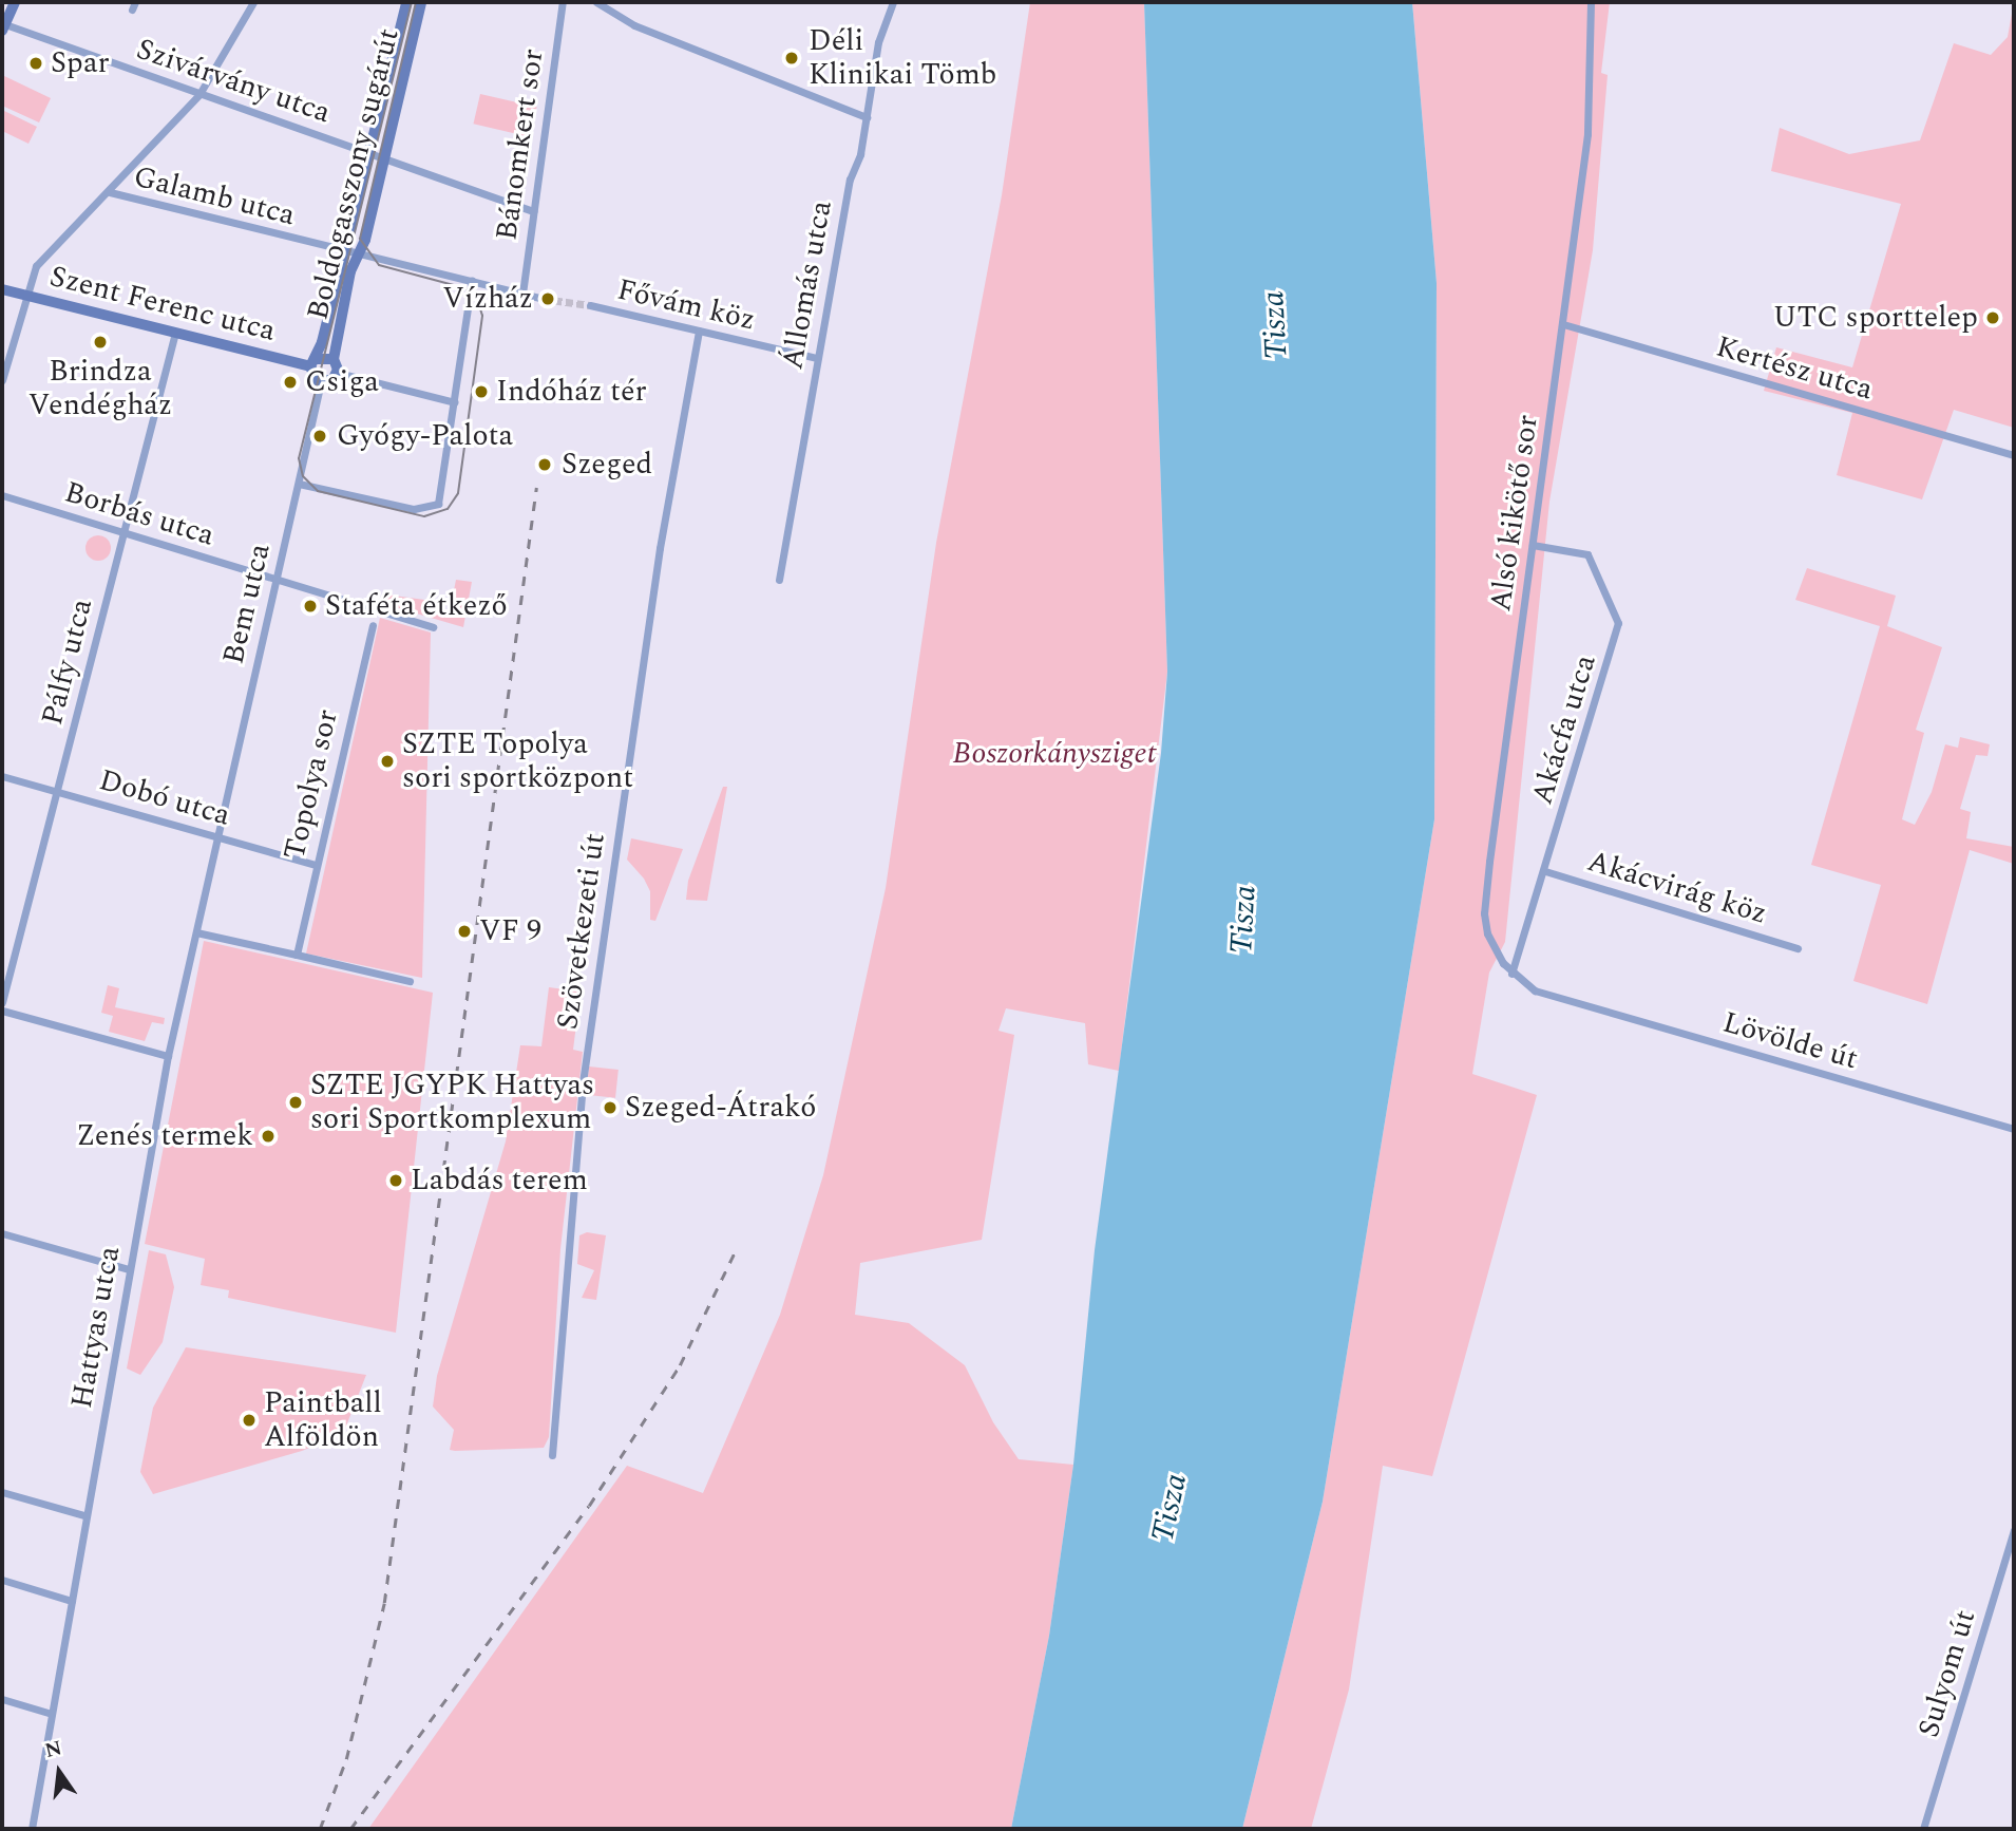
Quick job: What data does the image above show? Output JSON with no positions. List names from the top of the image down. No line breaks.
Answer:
{"streets":{"street":["Szivárvány utca","Bánomkert sor","Boldogasszony sugárút","Galamb utca","Állomás utca","Szent Ferenc utca","Fővám köz","Kertész utca","Alsó kikötő sor","Borbás utca","Bem utca","Pálfy utca","Akácfa utca","Topolya sor","Dobó utca","Akácvirág köz","Szövetkezeti út","Lövölde út","Hattyas utca","Sulyom út"]},"crossings":[["Szivárvány utca","Bánomkert sor"],["Szivárvány utca","Boldogasszony sugárút"],["Bánomkert sor","Galamb utca"],["Boldogasszony sugárút","Galamb utca"],["Boldogasszony sugárút","Szent Ferenc utca"],["Állomás utca","Fővám köz"],["Szent Ferenc utca","Pálfy utca"],["Fővám köz","Szövetkezeti út"],["Kertész utca","Alsó kikötő sor"],["Alsó kikötő sor","Akácfa utca"],["Alsó kikötő sor","Lövölde út"],["Borbás utca","Bem utca"],["Borbás utca","Pálfy utca"],["Bem utca","Dobó utca"],["Bem utca","Hattyas utca"],["Pálfy utca","Dobó utca"],["Akácfa utca","Akácvirág köz"],["Topolya sor","Dobó utca"],["Dobó utca","Hattyas utca"]],"water":["Tisza"],"parks":["Boszorkánysziget"],"places":["Déli Klinikai Tömb","Spar","Vízház","UTC sporttelep","Brindza Vendégház","Csiga","Indóház tér","Gyógy-Palota","Szeged","Staféta étkező","SZTE Topolya sori sportközpont","VF 9","SZTE JGYPK Hattyas sori Sportkomplexum","Szeged-Átrakó","Zenés termek","Labdás terem","Paintball Alföldön"],"north":"top"}
